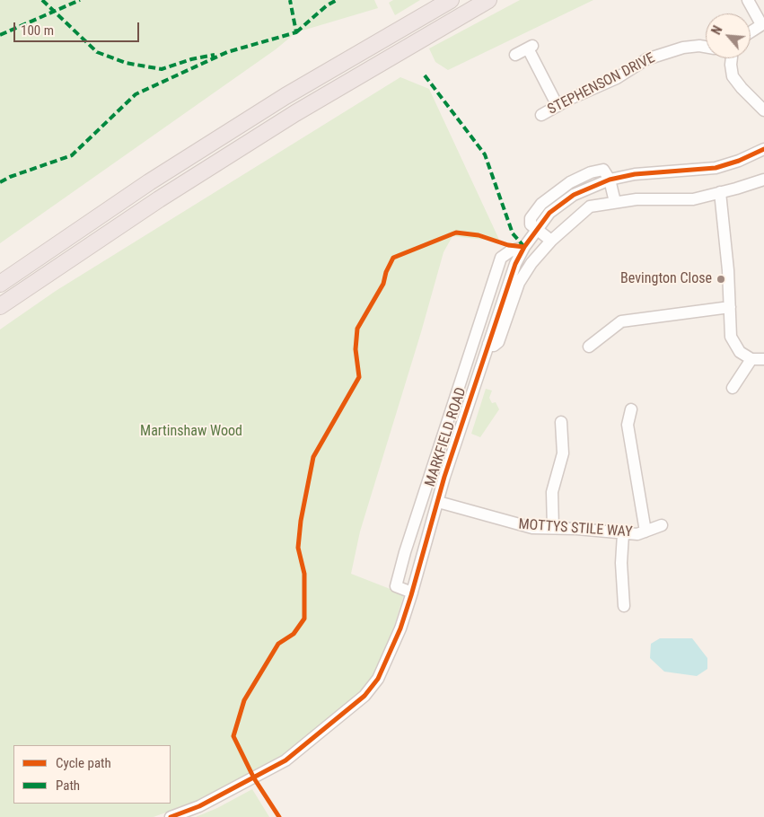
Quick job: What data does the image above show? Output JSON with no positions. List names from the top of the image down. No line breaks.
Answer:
{"streets":{"street":["STEPHENSON DRIVE","MARKFIELD ROAD","MOTTYS STILE WAY"]},"crossings":[["MARKFIELD ROAD","MOTTYS STILE WAY"]],"parks":["Martinshaw Wood"],"places":["Bevington Close"],"legend":["Cycle path","Path"],"scale_bar":"100 m","north":"top left"}
